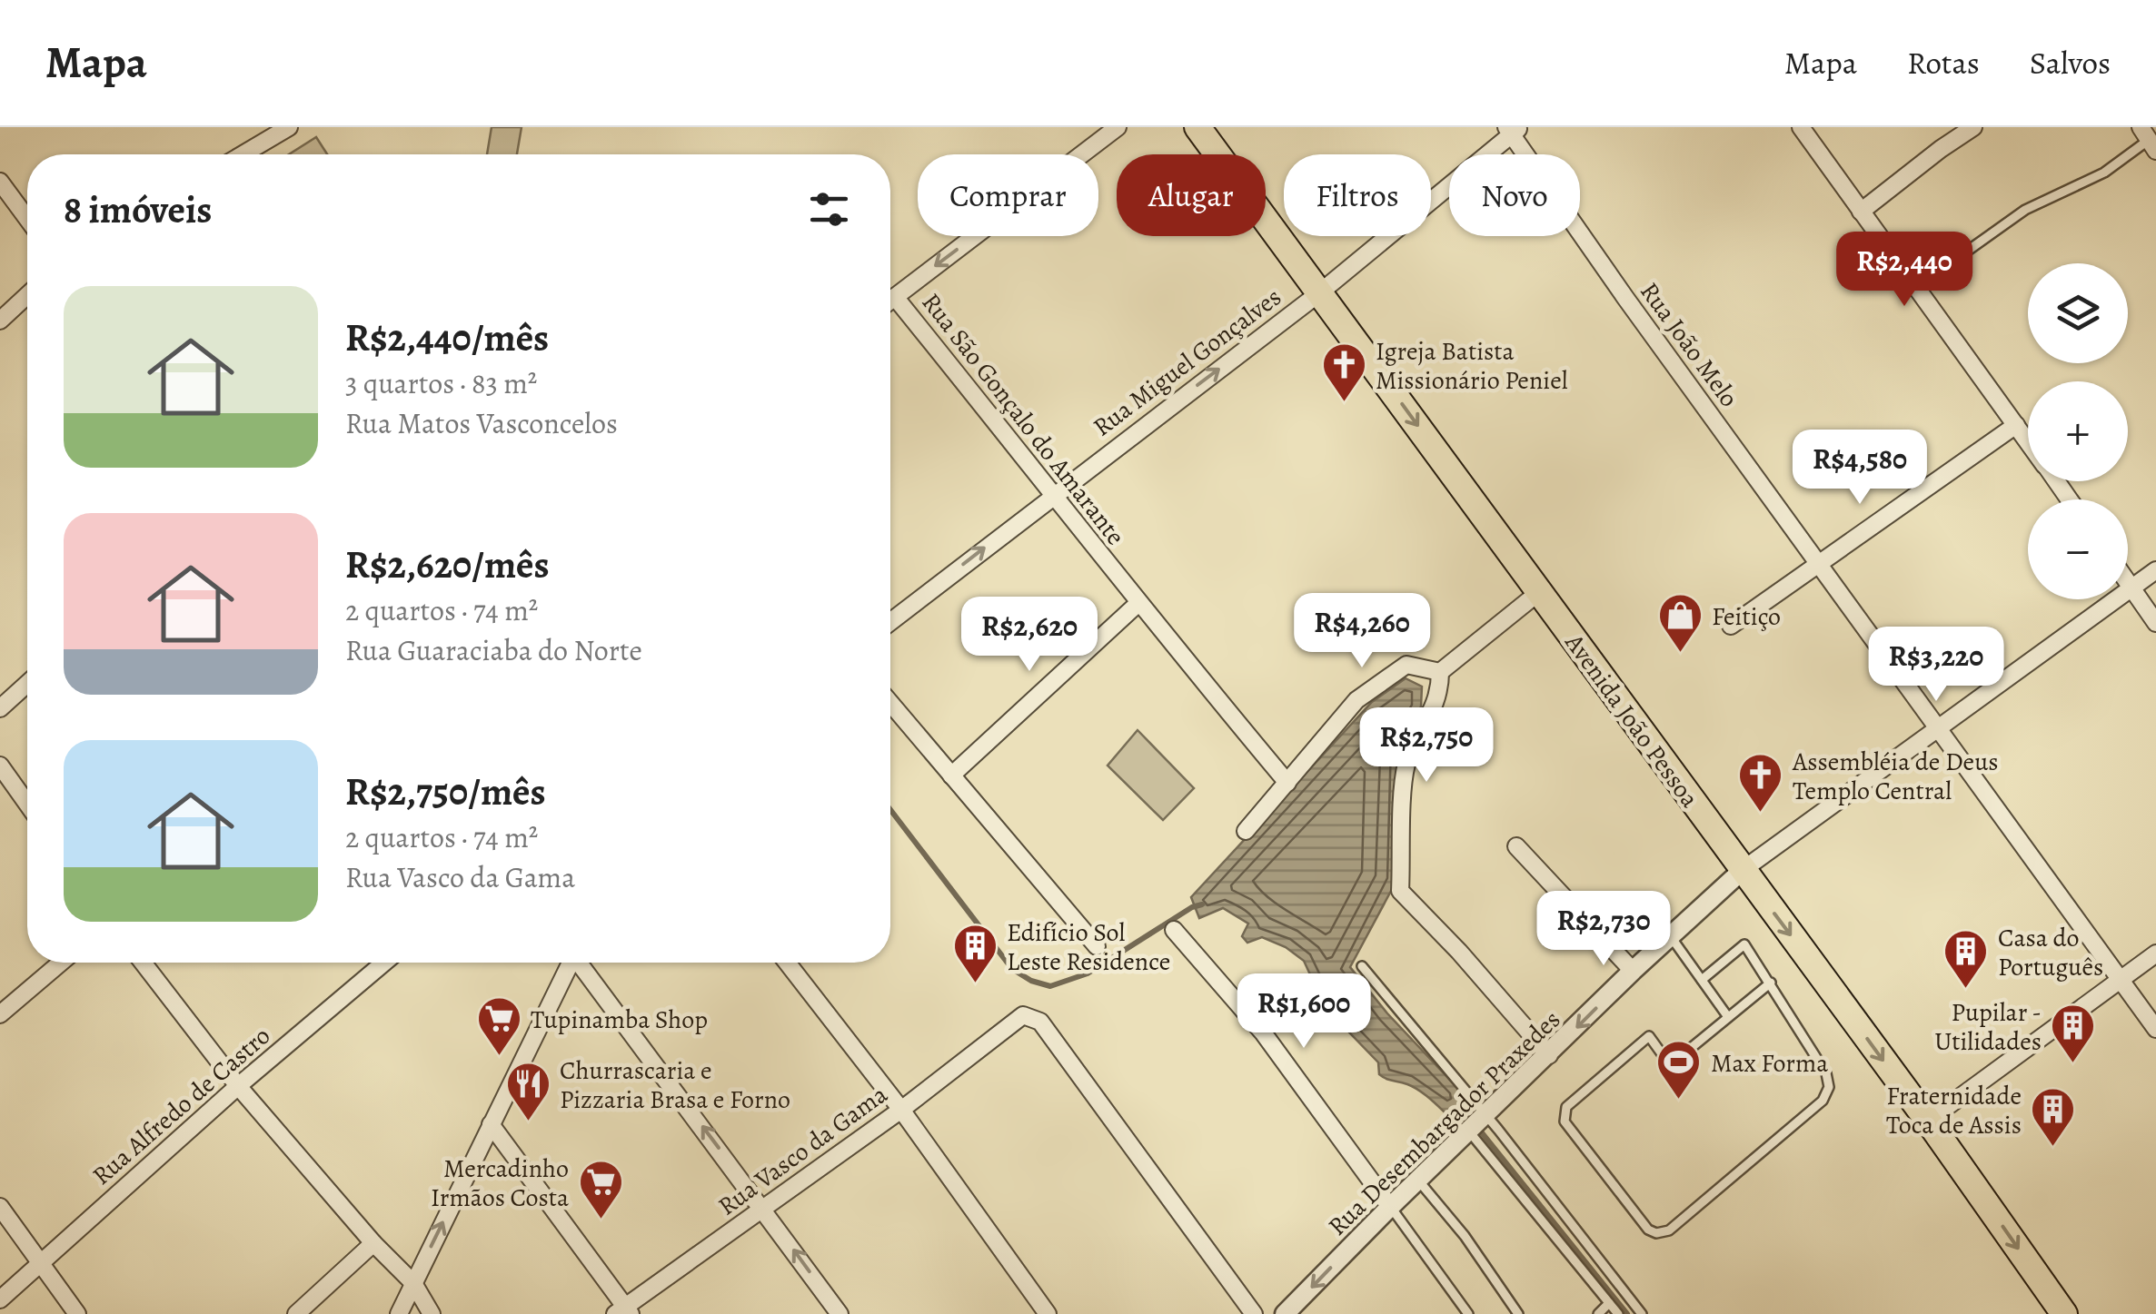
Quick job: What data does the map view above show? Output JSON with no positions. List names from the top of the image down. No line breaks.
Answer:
{"streets":{"main road":["Avenida João Pessoa"],"street":["Rua João Melo","Rua Miguel Gonçalves","Rua São Gonçalo do Amarante","Rua Alfredo de Castro","Rua Desembargador Praxedes","Rua Vasco da Gama"]},"crossings":[["Rua João Melo","Rua Miguel Gonçalves"],["Rua João Melo","Rua Desembargador Praxedes"],["Rua Miguel Gonçalves","Rua São Gonçalo do Amarante"],["Rua Miguel Gonçalves","Avenida João Pessoa"],["Avenida João Pessoa","Rua Desembargador Praxedes"]],"one_way":["Rua Miguel Gonçalves","Avenida João Pessoa"],"places":{"church":["Igreja Batista Missionário Peniel","Assembléia de Deus Templo Central"],"shop":["Feitiço"],"building":["Edifício Sol Leste Residence","Casa do Português","Pupilar - Utilidades","Fraternidade Toca de Assis"],"supermarket":["Tupinamba Shop","Mercadinho Irmãos Costa"],"sports":["Max Forma"],"restaurant":["Churrascaria e Pizzaria Brasa e Forno"]},"page":{"header":"Mapa","nav":["Mapa","Rotas","Salvos"],"chip":["Comprar","Alugar","Filtros","Novo"],"heading":"8 imóveis","price":["R$2,440","R$4,580","R$4,260","R$2,620","R$3,220","R$2,750","R$2,730","R$1,600"],"map_buttons":["+","−"],"list":[{"name":"R$2,440/mês","note":"3 quartos · 83 m² · Rua Matos Vasconcelos"},{"name":"R$2,620/mês","note":"2 quartos · 74 m² · Rua Guaraciaba do Norte"},{"name":"R$2,750/mês","note":"2 quartos · 74 m² · Rua Vasco da Gama"}]}}
